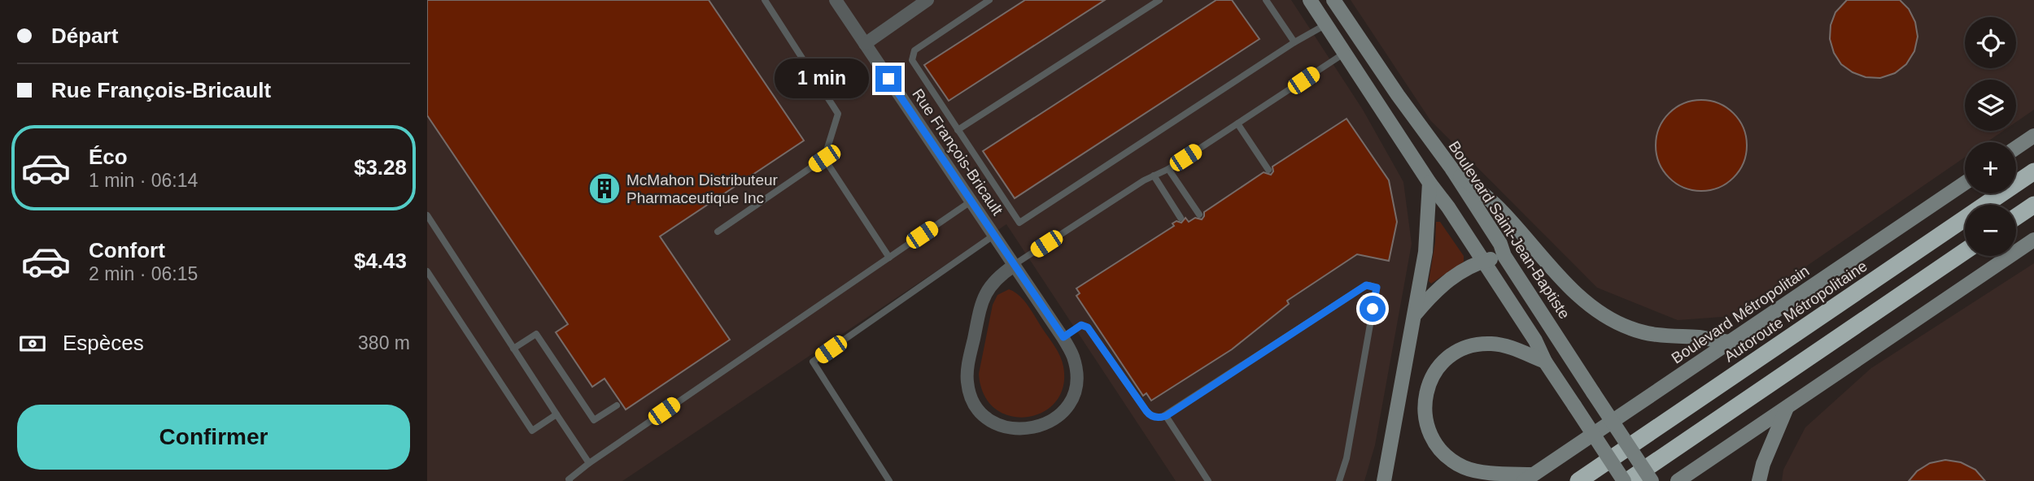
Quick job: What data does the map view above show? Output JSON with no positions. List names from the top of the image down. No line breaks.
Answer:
{"streets":{"highway":["Autoroute Métropolitaine"],"main road":["Boulevard Saint-Jean-Baptiste","Boulevard Métropolitain"],"street":["Rue François-Bricault"]},"places":{"building":["McMahon Distributeur Pharmaceutique Inc"]},"page":{"banner":["Départ","Rue François-Bricault"],"map_buttons":["+","−"],"bubble":"1 min","list":[{"name":"Éco","note":"1 min · 06:14","value":"$3.28"},{"name":"Confort","note":"2 min · 06:15","value":"$4.43"}],"pay":["Espèces","380 m"],"buttons":"Confirmer"}}
